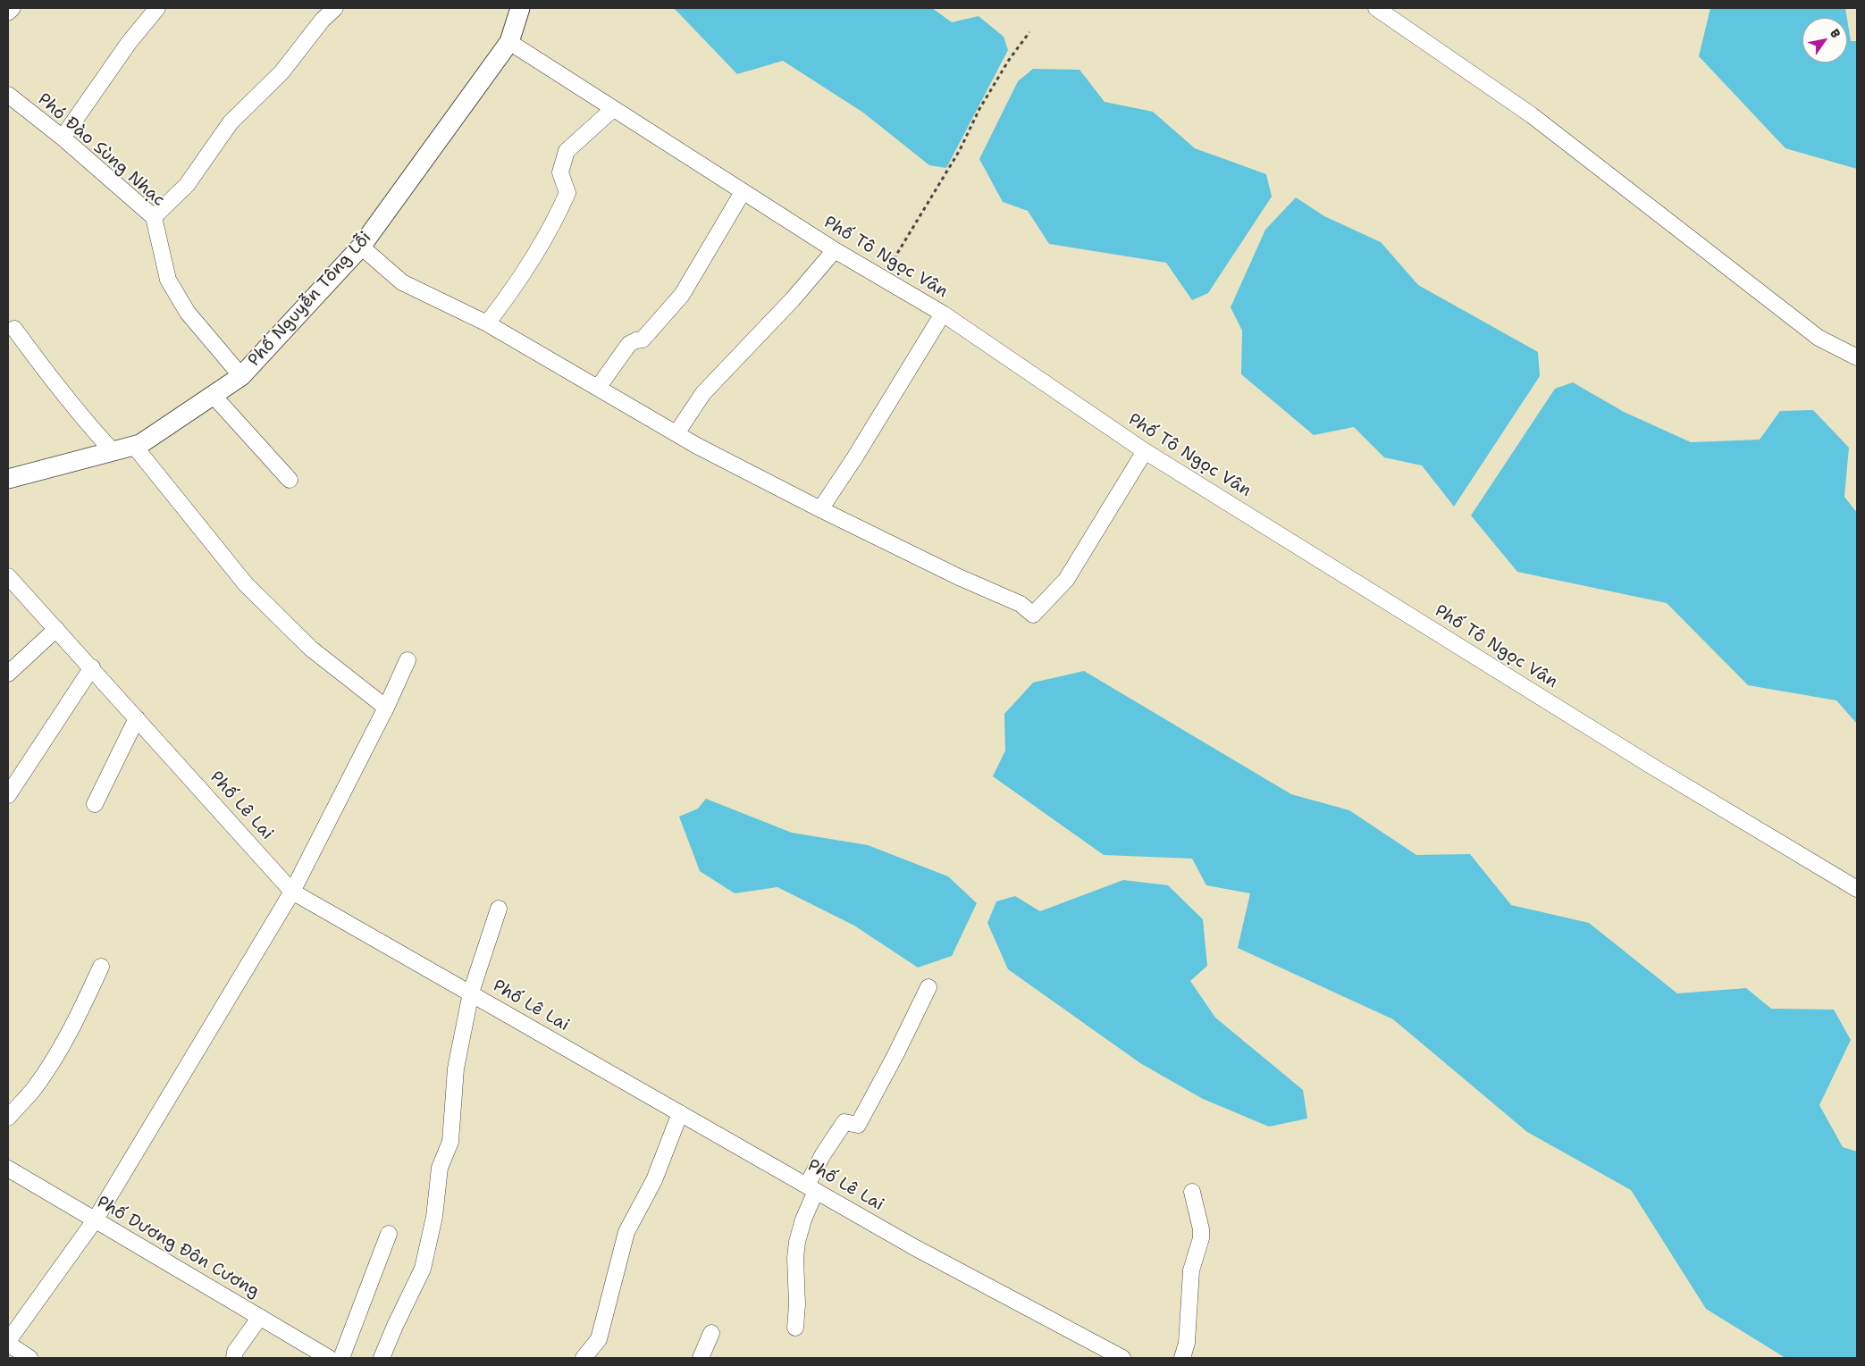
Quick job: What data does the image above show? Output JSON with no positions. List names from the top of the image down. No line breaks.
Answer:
{"streets":{"street":["Phó Đào Sùng Nhạc","Phố Tô Ngọc Vân","Phố Nguyễn Tông Lỗi","Phố Lê Lai","Phố Dương Đôn Cương"]},"crossings":[["Phó Đào Sùng Nhạc","Phố Nguyễn Tông Lỗi"],["Phố Tô Ngọc Vân","Phố Nguyễn Tông Lỗi"]],"north":"top right"}
